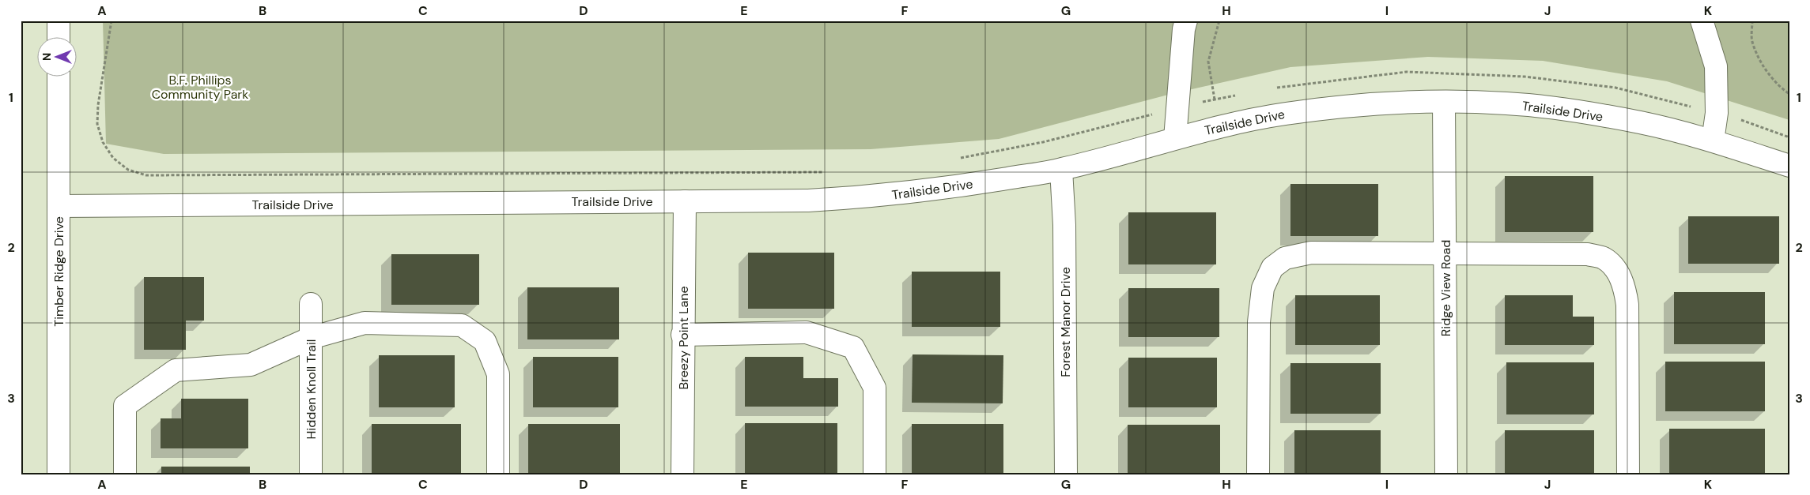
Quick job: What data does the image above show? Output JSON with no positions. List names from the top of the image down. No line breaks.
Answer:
{"streets":{"street":["Trailside Drive","Timber Ridge Drive","Ridge View Road","Forest Manor Drive","Breezy Point Lane","Hidden Knoll Trail"]},"crossings":[["Trailside Drive","Timber Ridge Drive"],["Trailside Drive","Ridge View Road"],["Trailside Drive","Forest Manor Drive"],["Trailside Drive","Breezy Point Lane"]],"parks":["B.F. Phillips Community Park"],"north":"left","grid":{"columns":["A","B","C","D","E","F","G","H","I","J","K"],"rows":["1","2","3"]}}
